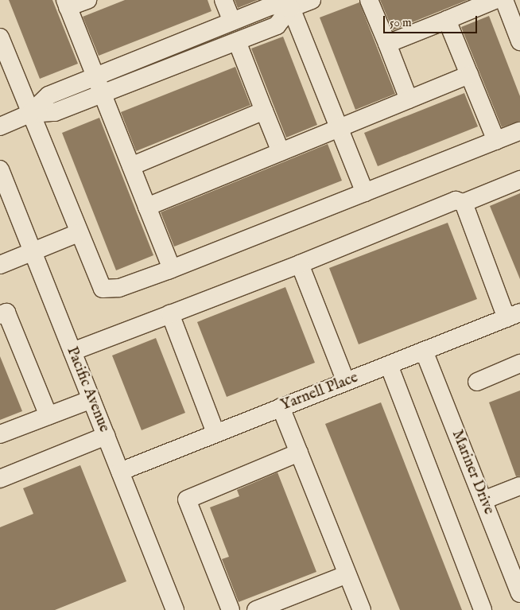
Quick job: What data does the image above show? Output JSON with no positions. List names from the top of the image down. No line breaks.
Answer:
{"streets":{"street":["Pacific Avenue","Yarnell Place","Mariner Drive"]},"crossings":[["Pacific Avenue","Yarnell Place"],["Yarnell Place","Mariner Drive"]],"scale_bar":"50 m"}
